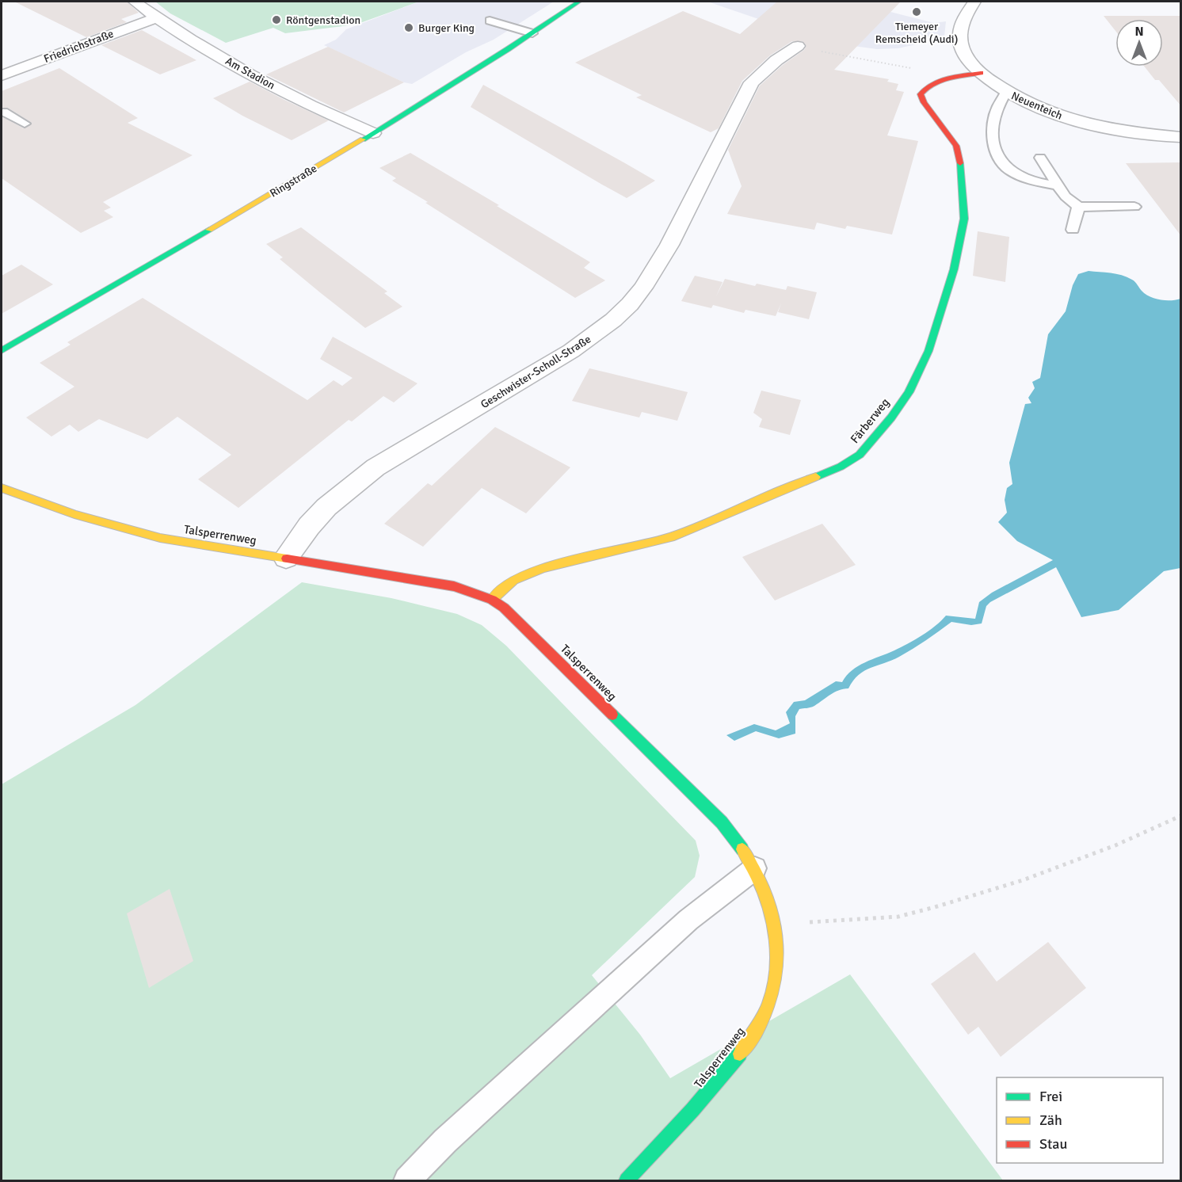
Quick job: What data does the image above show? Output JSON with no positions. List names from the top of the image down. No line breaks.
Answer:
{"streets":{"street":["Friedrichstraße","Am Stadion","Neuenteich","Ringstraße","Geschwister-Scholl-Straße","Färberweg","Talsperrenweg"]},"crossings":[["Friedrichstraße","Am Stadion"],["Am Stadion","Ringstraße"],["Neuenteich","Färberweg"],["Geschwister-Scholl-Straße","Talsperrenweg"],["Färberweg","Talsperrenweg"]],"places":["Tiemeyer Remscheid (Audi)","Röntgenstadion","Burger King"],"legend":["Frei","Zäh","Stau"],"north":"top"}
